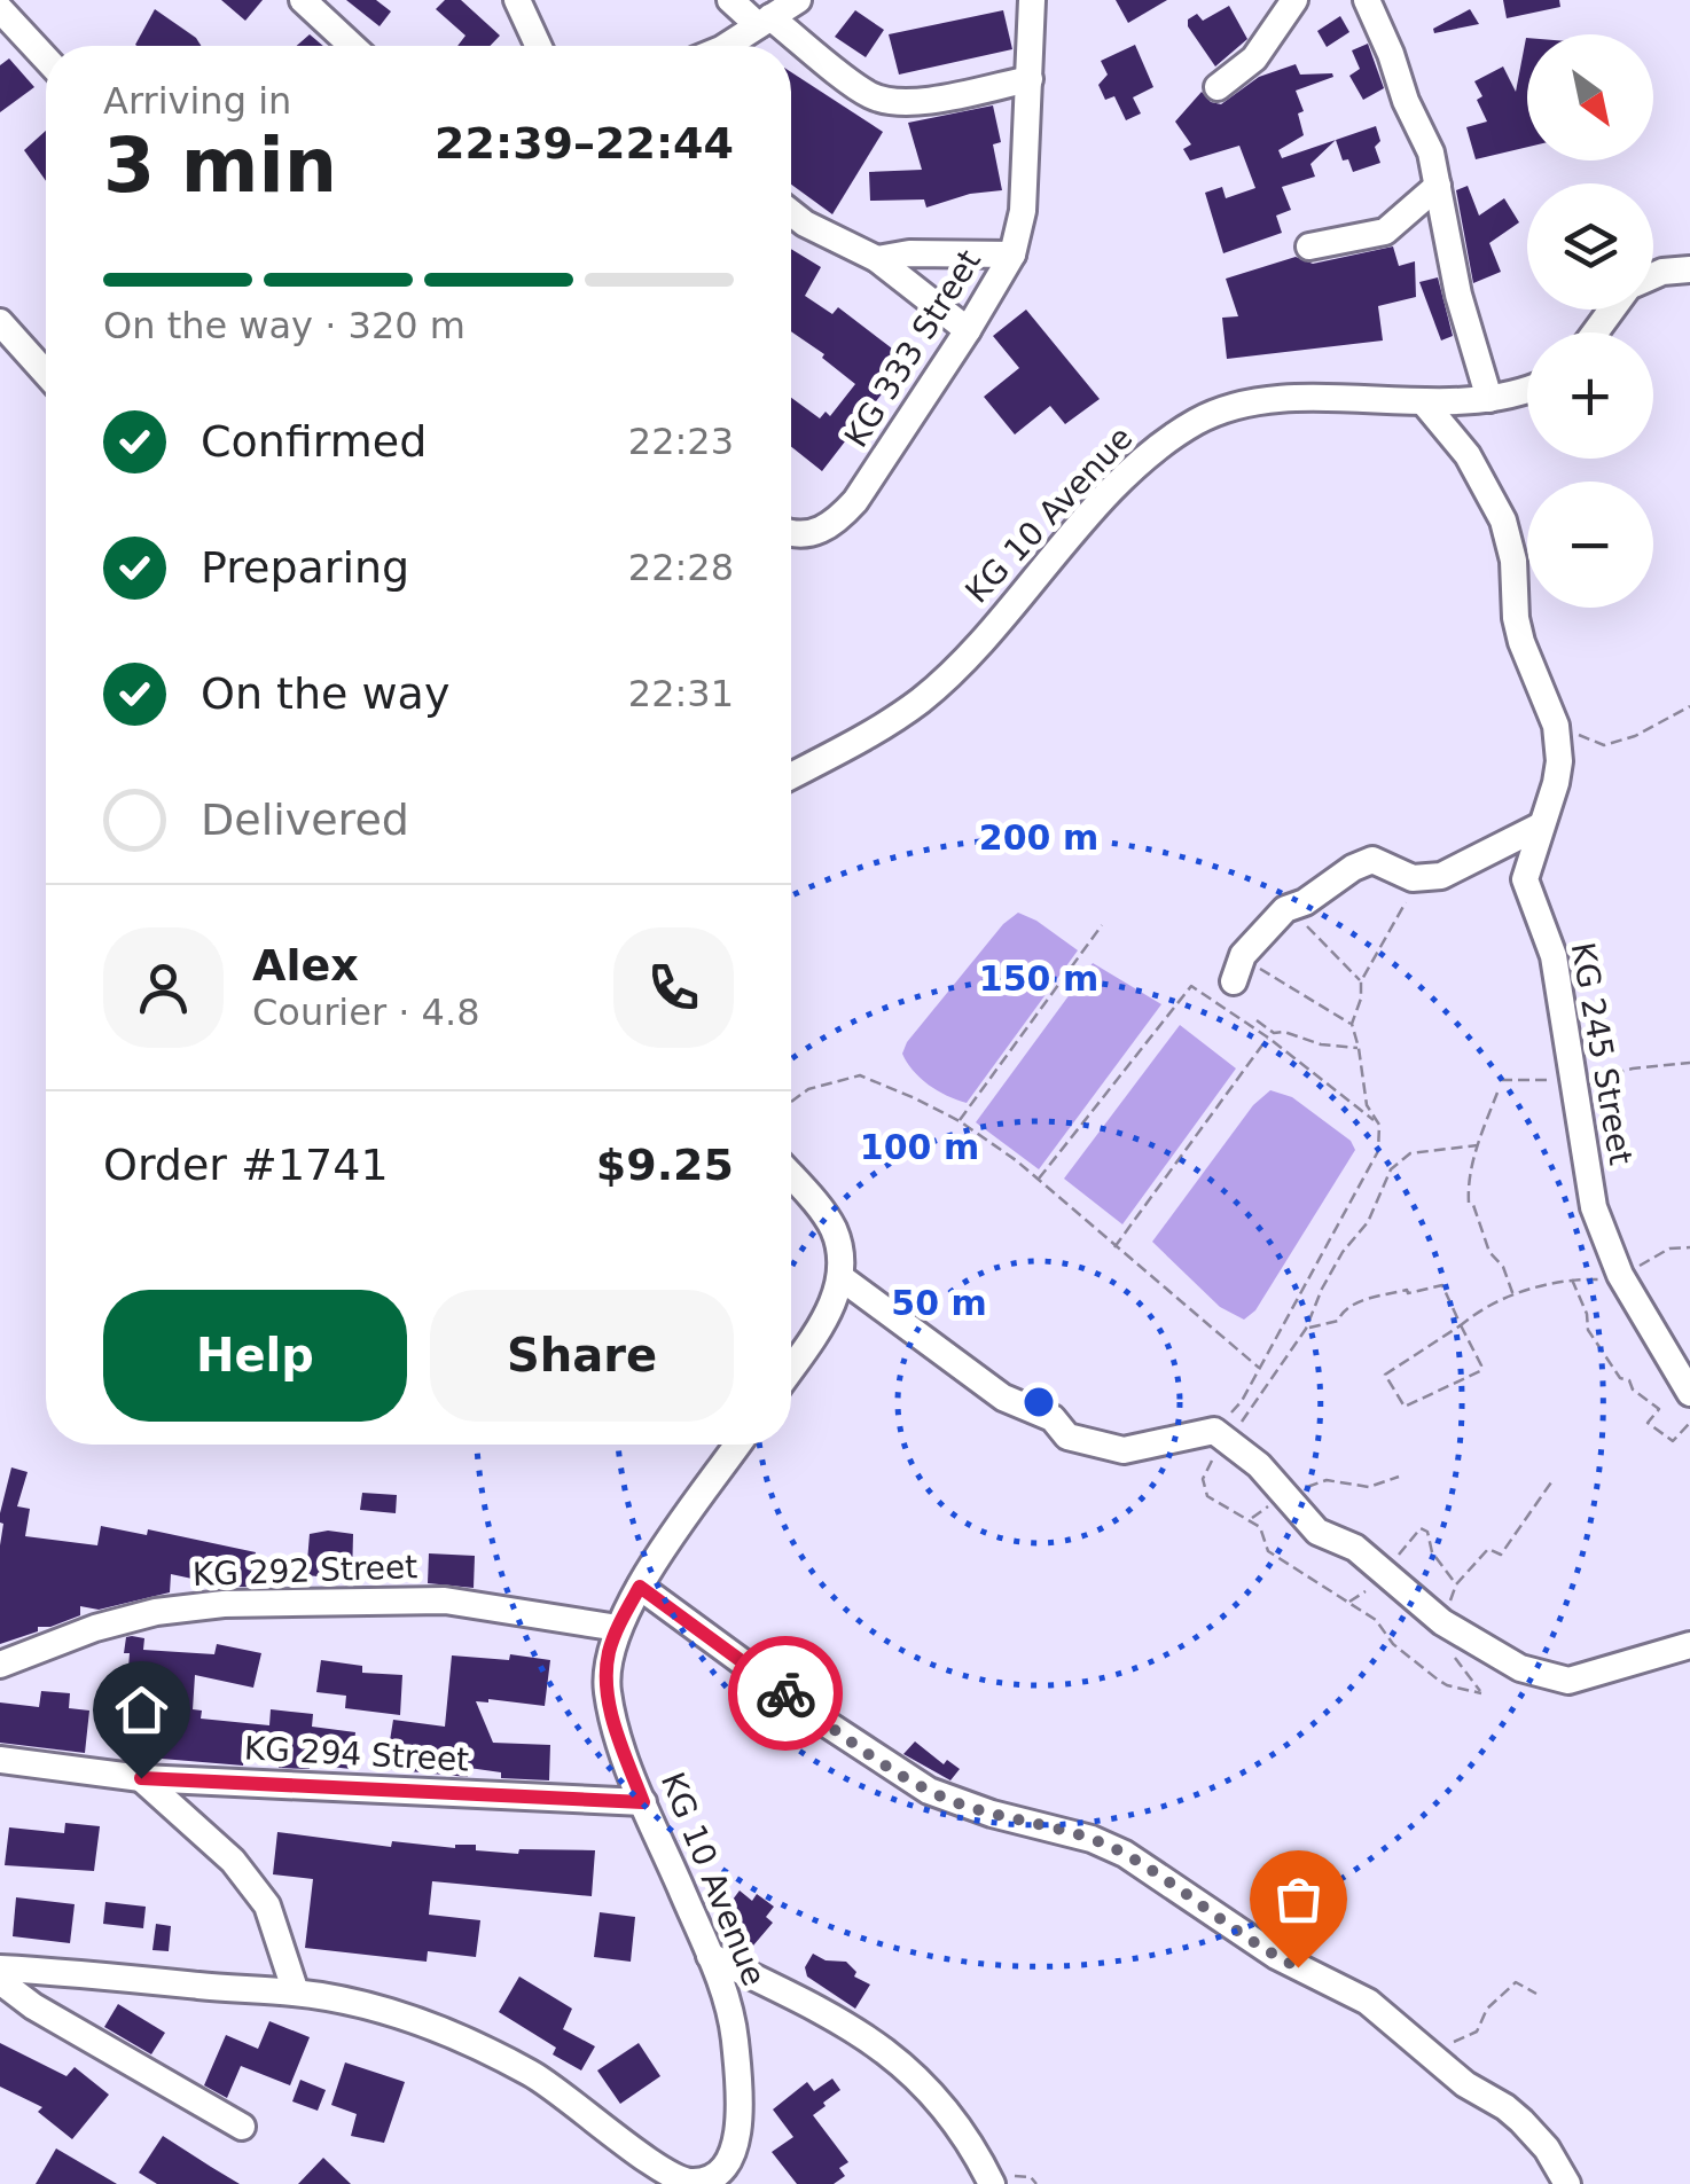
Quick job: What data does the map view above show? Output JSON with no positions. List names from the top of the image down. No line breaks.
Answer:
{"streets":{"street":["KG 333 Street","KG 10 Avenue","KG 245 Street","KG 292 Street","KG 294 Street"]},"crossings":[["KG 10 Avenue","KG 245 Street"],["KG 10 Avenue","KG 292 Street"],["KG 10 Avenue","KG 294 Street"]],"north":"bottom right","page":{"map_buttons":["+","−"],"heading":["3 min","Arriving in","22:39–22:44"],"panel":["Alex","Courier · 4.8","Order #1741","$9.25"],"bar":"On the way · 320 m","list":[["Confirmed","22:23"],["Preparing","22:28"],["On the way","22:31"],"Delivered"],"buttons":["Help","Share"]},"rings":["200 m","150 m","100 m","50 m"]}
